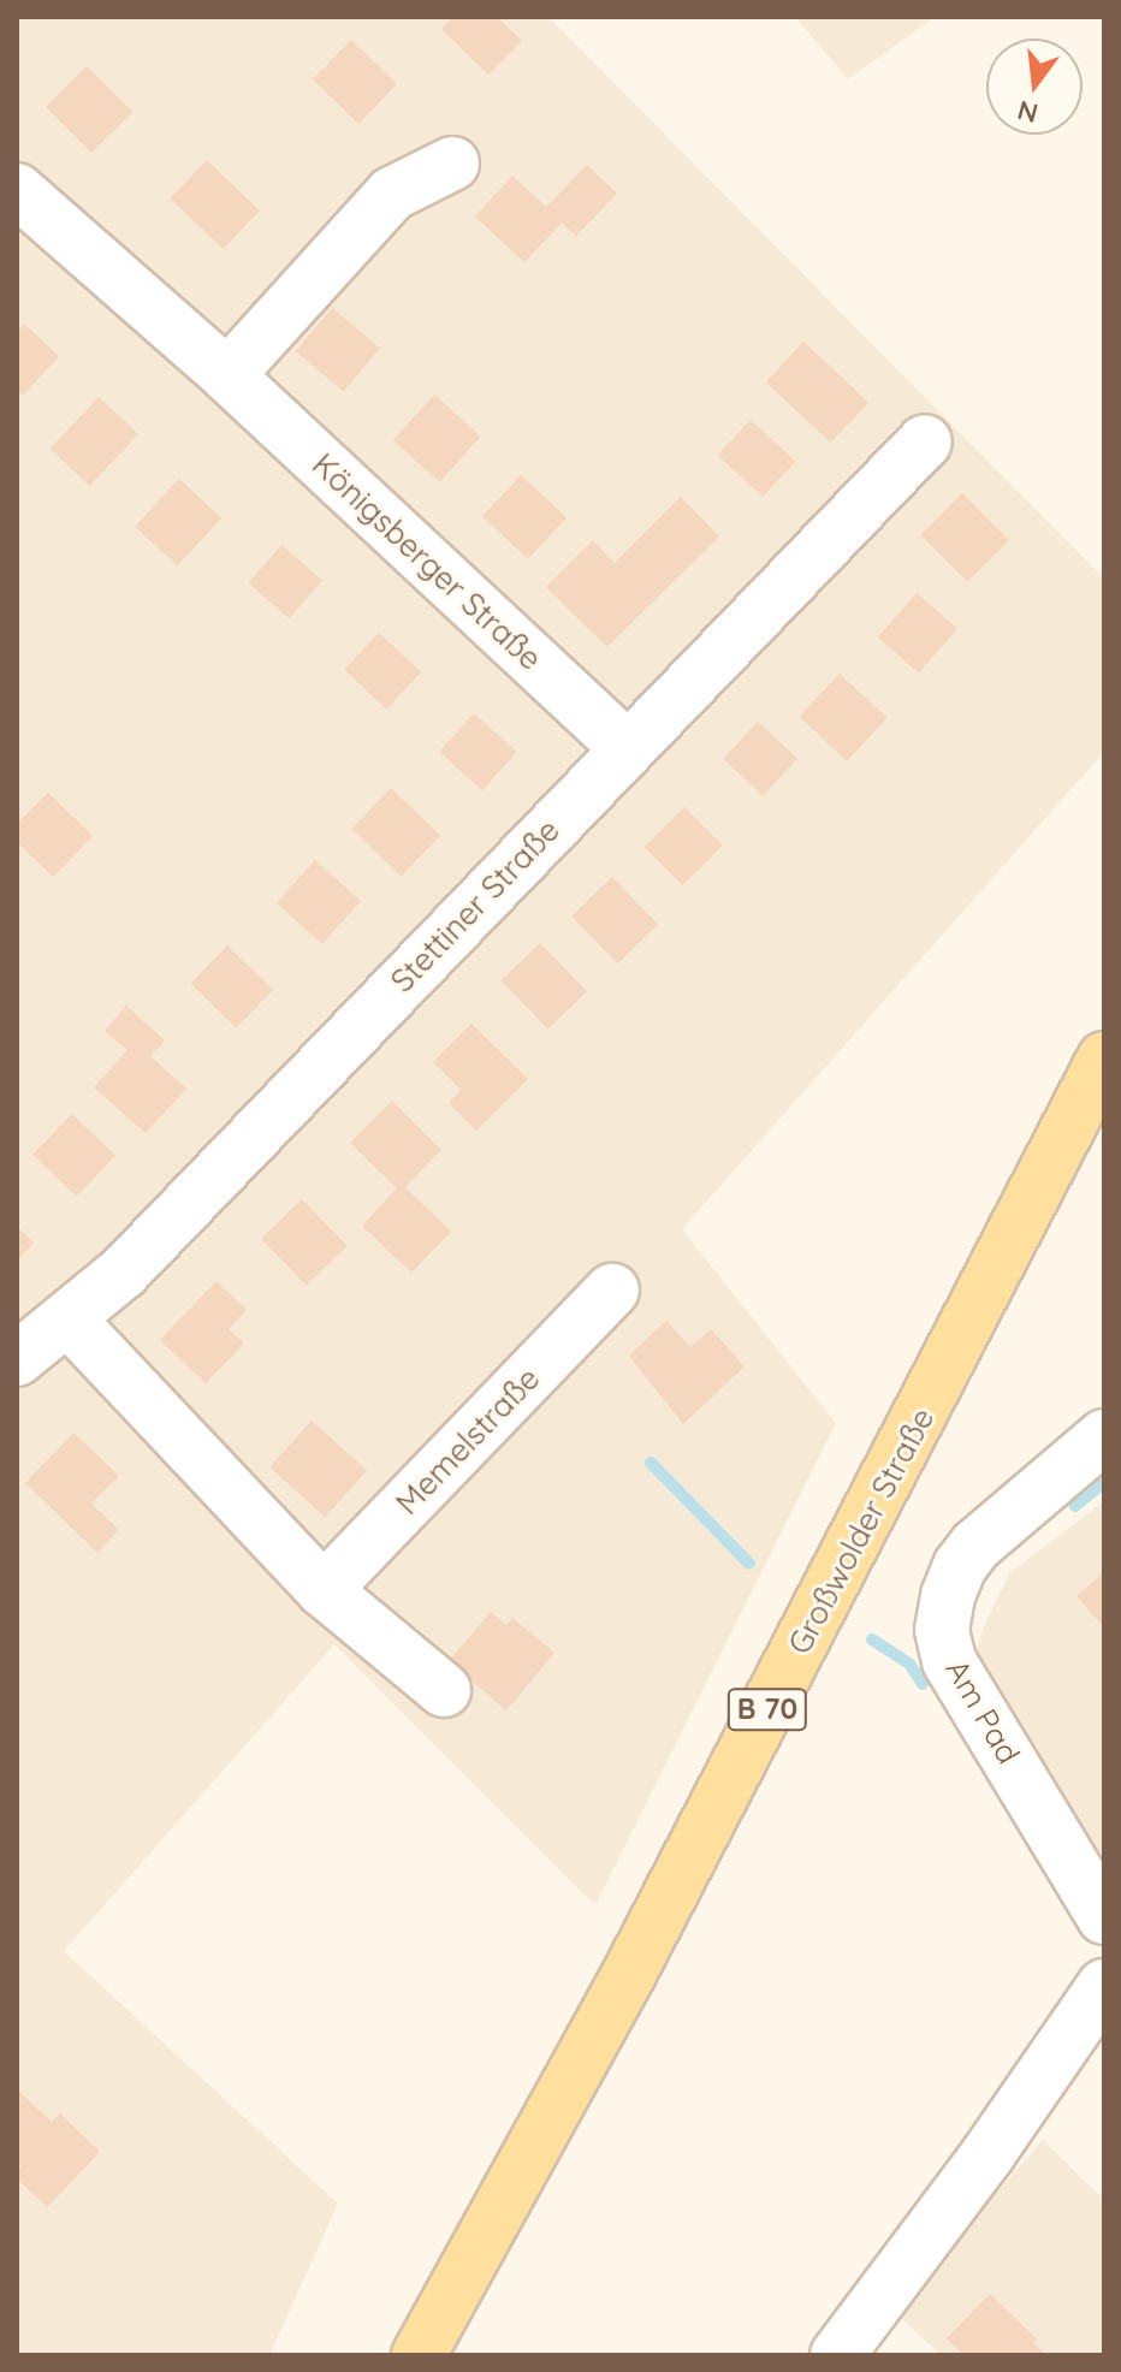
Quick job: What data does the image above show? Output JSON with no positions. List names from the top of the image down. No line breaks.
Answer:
{"streets":{"main road":["Großwolder Straße","B 70"],"street":["Königsberger Straße","Stettiner Straße","Memelstraße","Am Pad"]},"crossings":[["Königsberger Straße","Stettiner Straße"]],"north":"bottom"}
